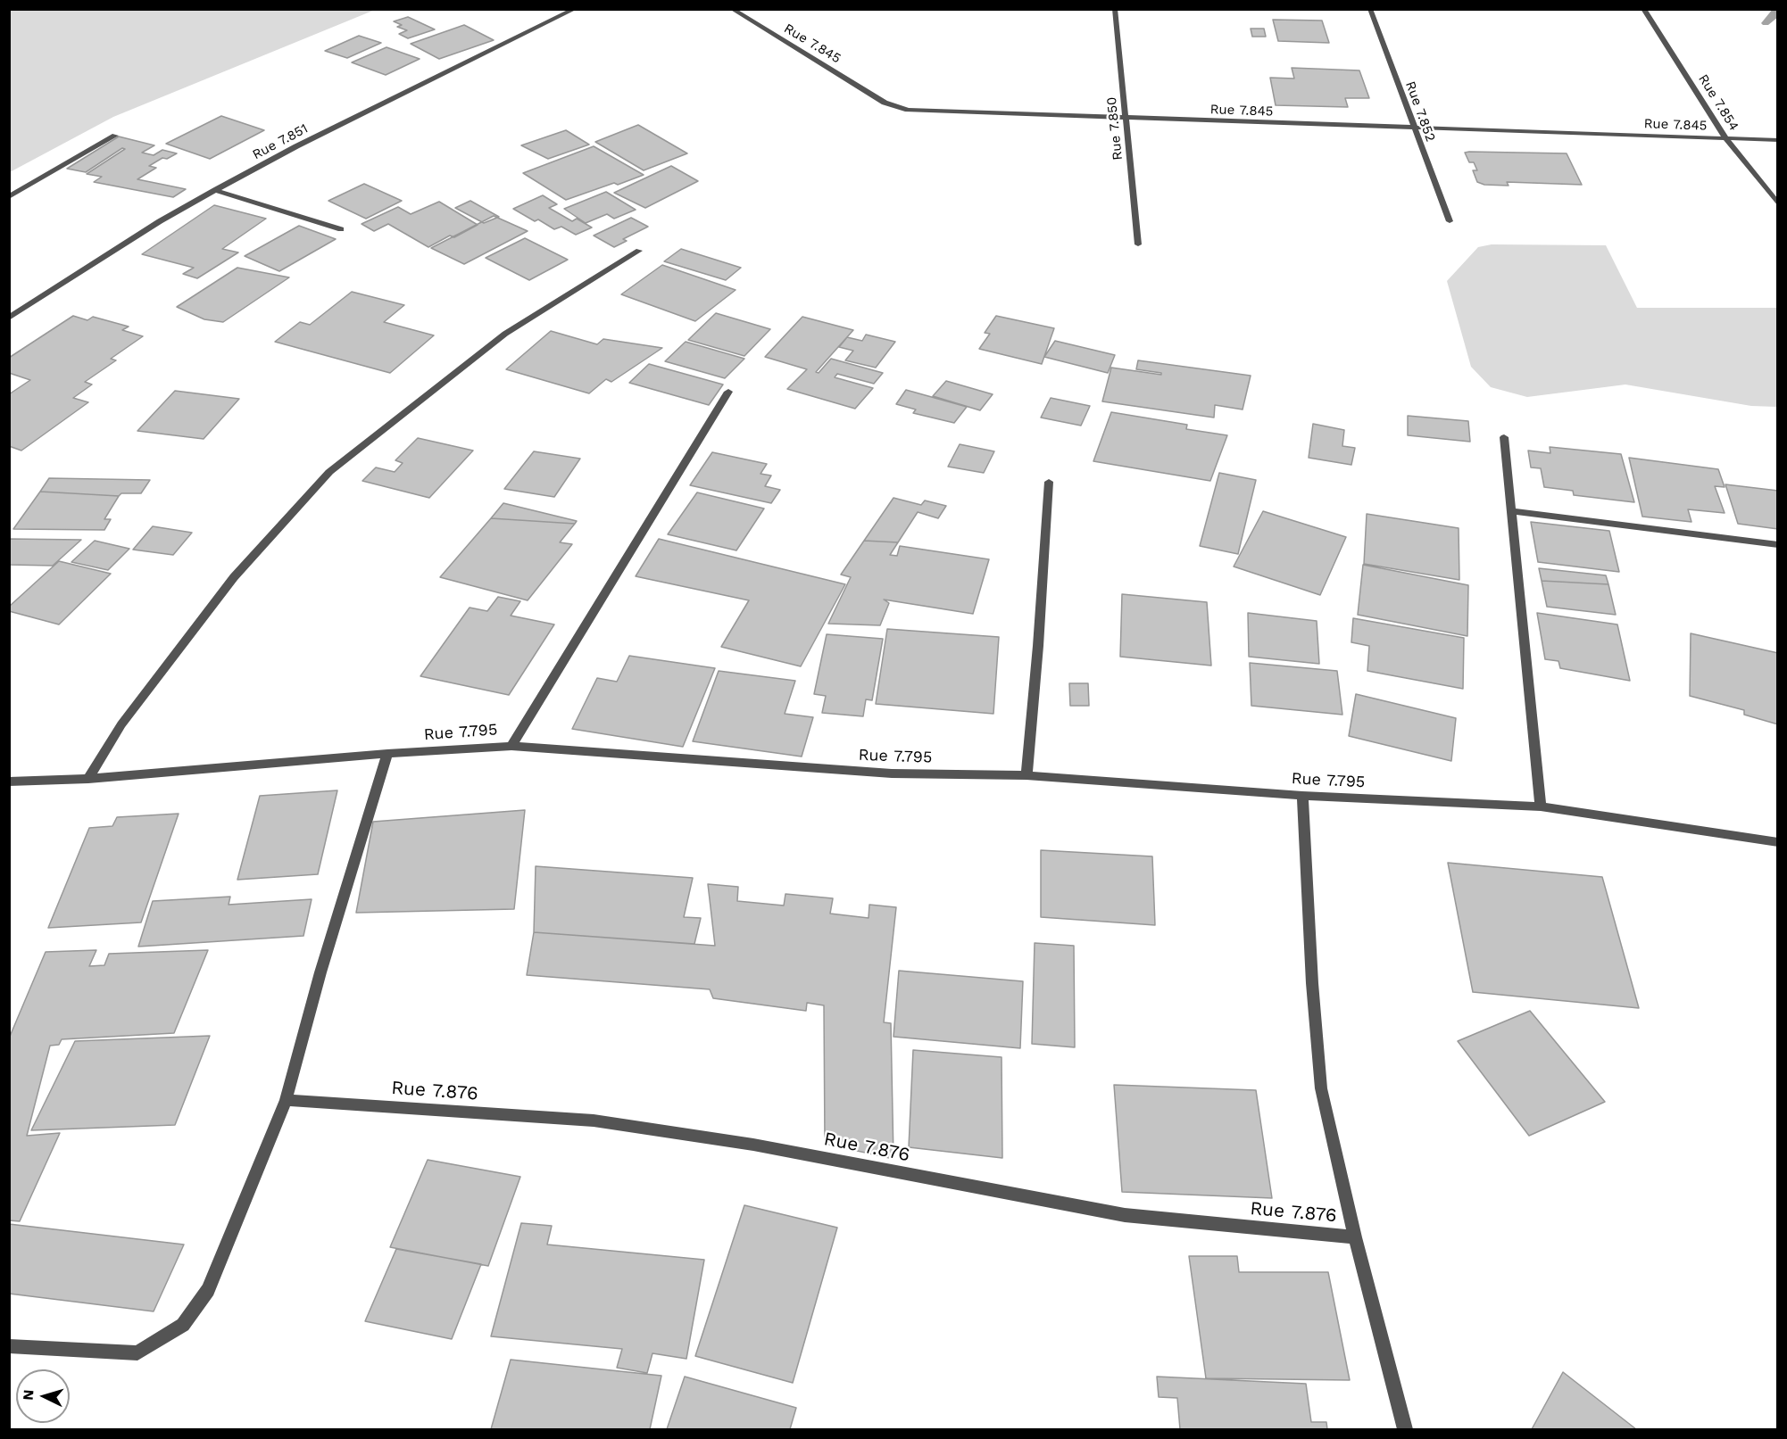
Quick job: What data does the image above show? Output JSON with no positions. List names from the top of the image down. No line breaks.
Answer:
{"streets":{"street":["Rue 7.845","Rue 7.854","Rue 7.852","Rue 7.850","Rue 7.851","Rue 7.795","Rue 7.876"]},"crossings":[["Rue 7.845","Rue 7.854"],["Rue 7.845","Rue 7.852"],["Rue 7.845","Rue 7.850"],["Rue 7.795","Rue 7.876"]],"north":"left"}
